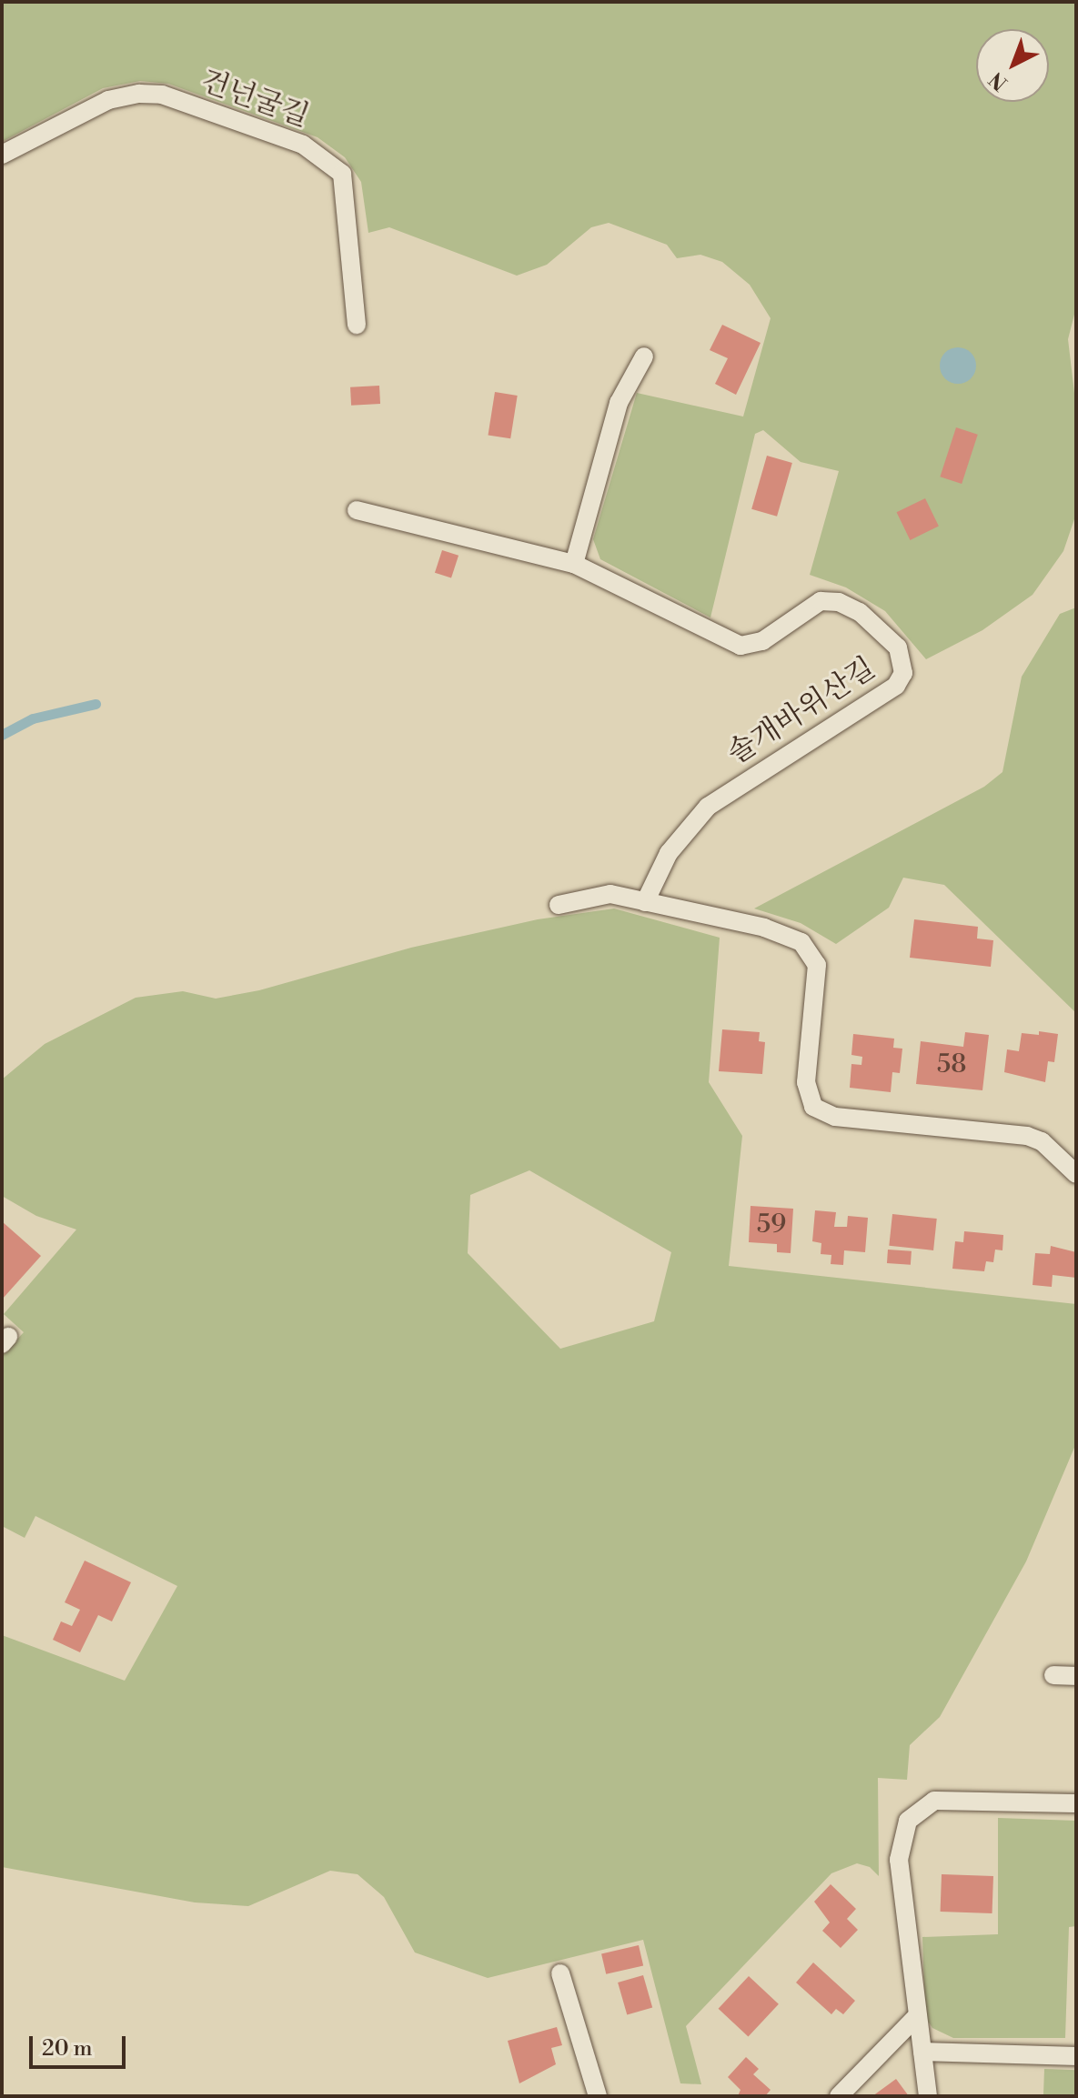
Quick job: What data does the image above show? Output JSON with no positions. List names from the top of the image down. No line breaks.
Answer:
{"streets":{"lane":["건넌굴길","솔개바위산길"]},"house_numbers":["58","59"],"scale_bar":"20 m","north":"bottom left"}
